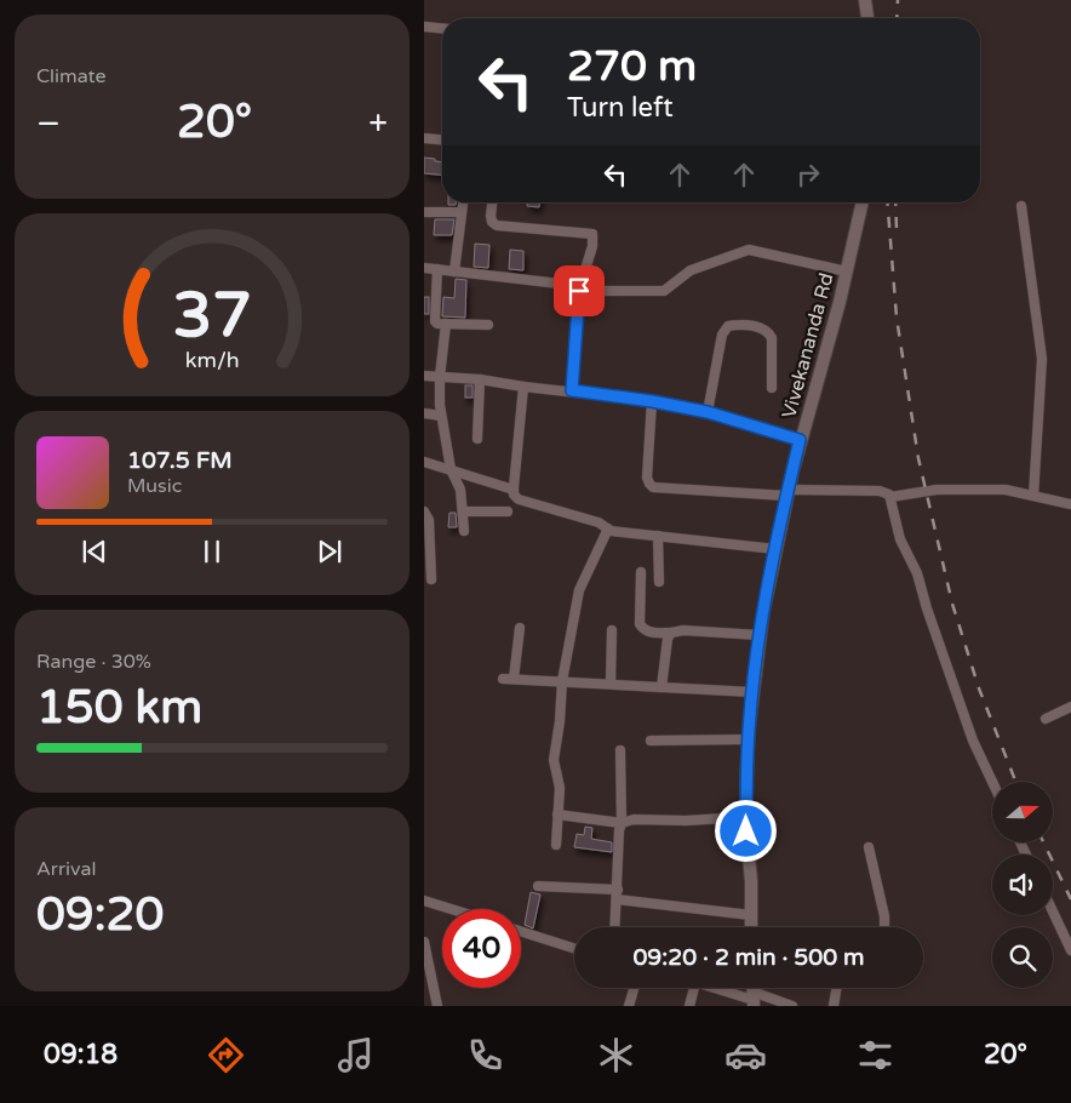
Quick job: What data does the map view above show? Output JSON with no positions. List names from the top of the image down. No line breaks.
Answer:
{"streets":{"street":["Vivekananda Rd"]},"north":"right","page":{"tile":["Climate",["Range · 30%","150 km"],["Arrival","09:20"]],"turn":["270 m","Turn left"],"heat":["−","20°","+"],"song":["107.5 FM","Music"],"limit":"40","trip":"09:20 · 2 min · 500 m","tabs":["09:18","20°"],"gauge":["37","km/h"]}}
